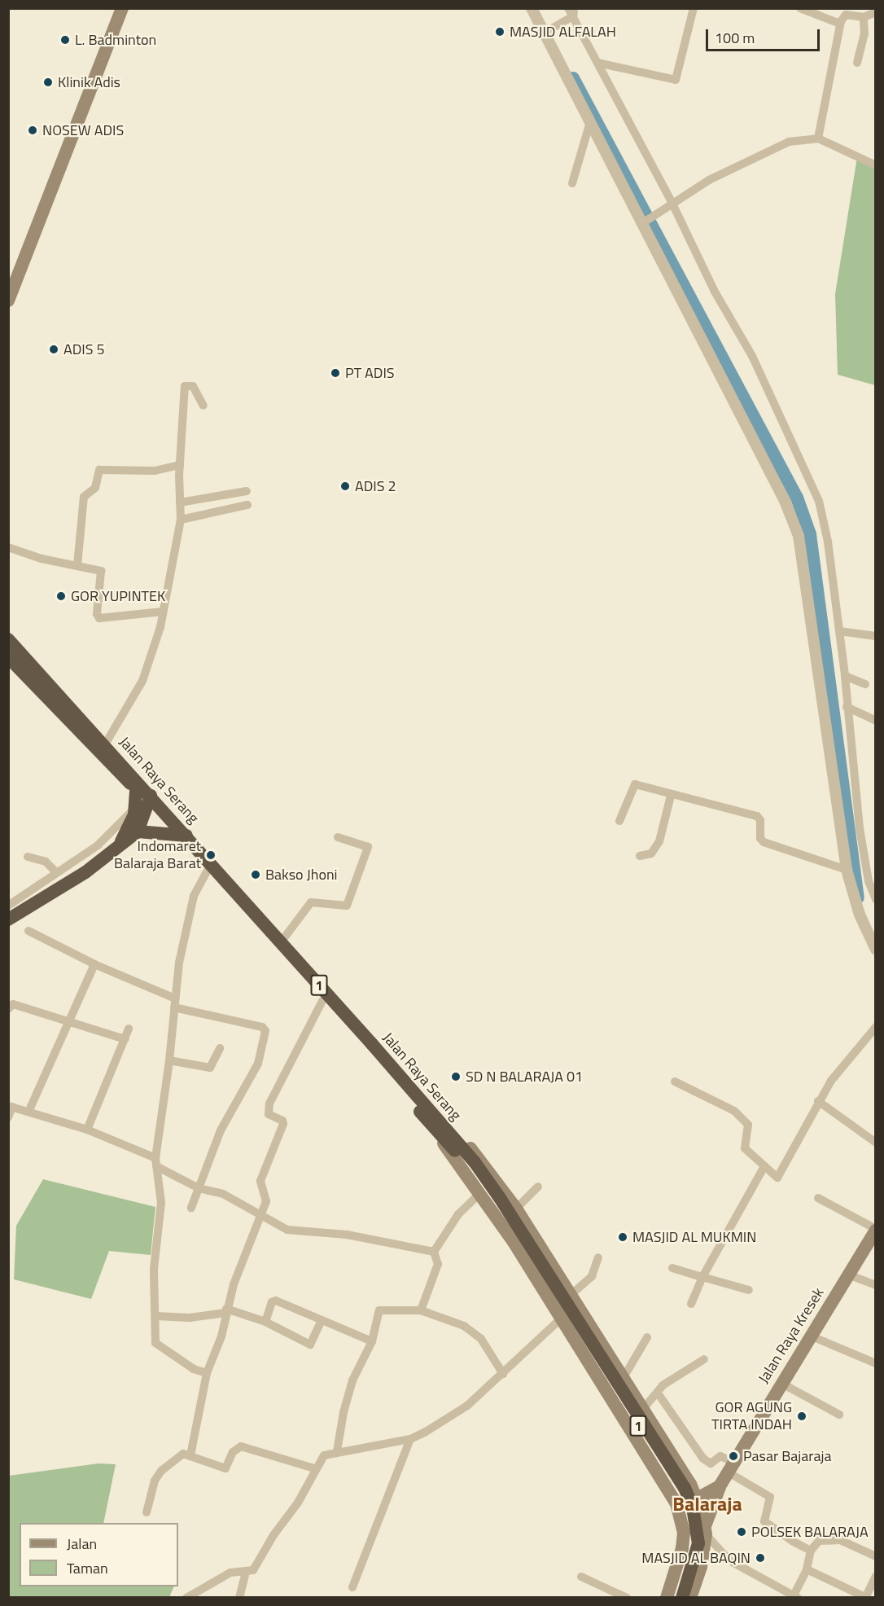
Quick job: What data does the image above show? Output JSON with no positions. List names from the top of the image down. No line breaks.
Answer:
{"streets":{"highway":["Jalan Raya Serang","1"],"main road":["Jalan Raya Kresek"]},"districts":["Balaraja"],"places":["MASJID ALFALAH","L. Badminton","Klinik Adis","NOSEW ADIS","ADIS 5","PT ADIS","ADIS 2","GOR YUPINTEK","Indomaret Balaraja Barat","Bakso Jhoni","SD N BALARAJA 01","MASJID AL MUKMIN","GOR AGUNG TIRTA INDAH","Pasar Bajaraja","POLSEK BALARAJA","MASJID AL BAQIN"],"legend":["Jalan","Taman"],"scale_bar":"100 m"}
